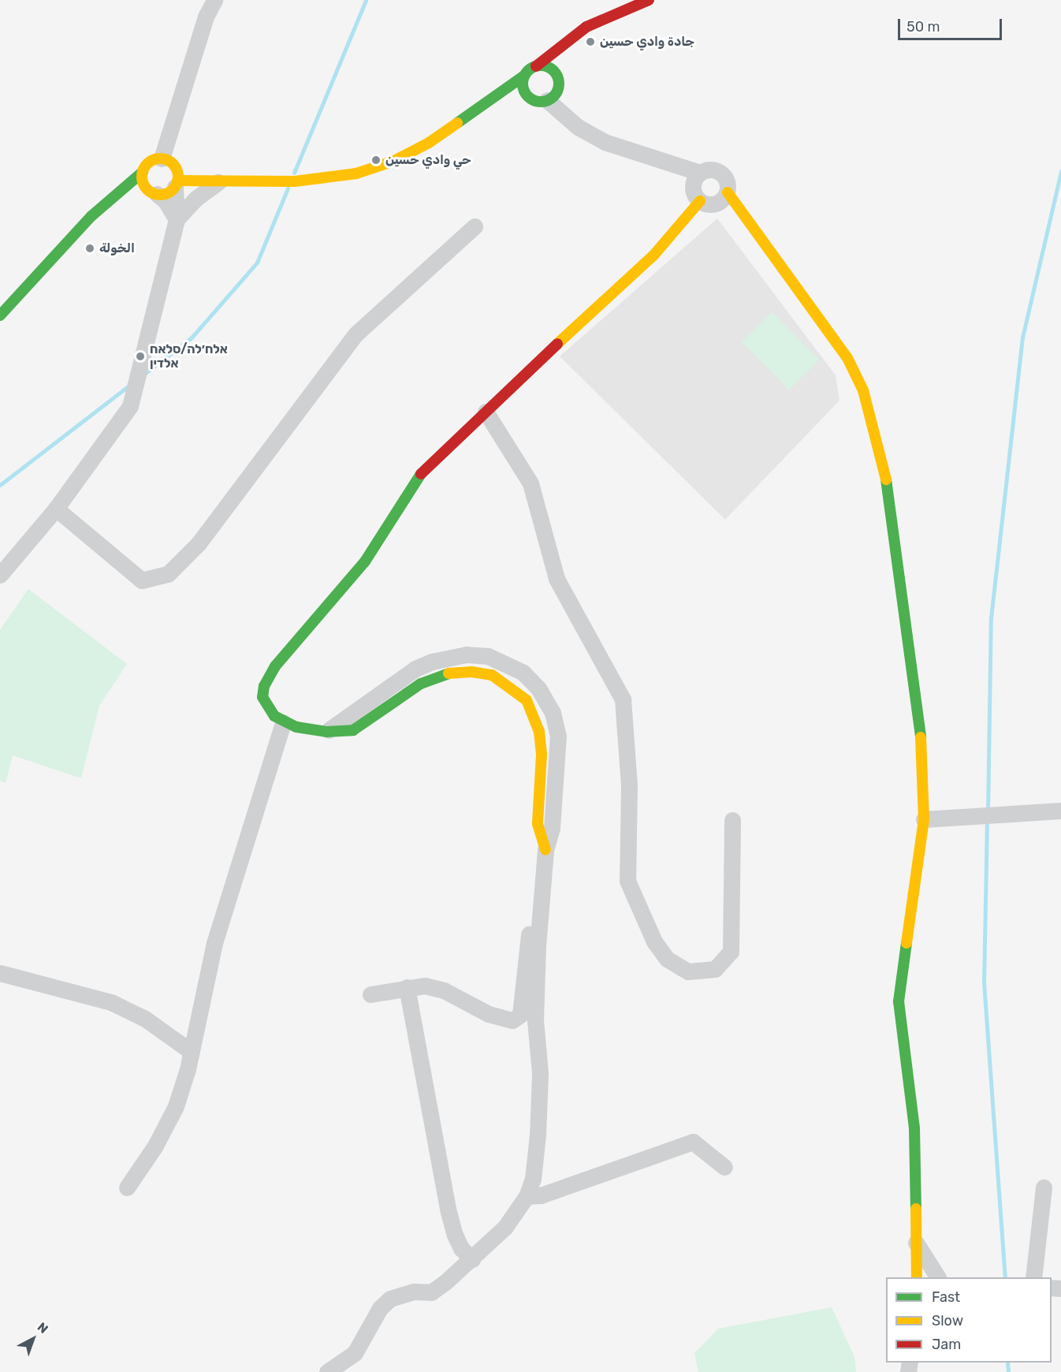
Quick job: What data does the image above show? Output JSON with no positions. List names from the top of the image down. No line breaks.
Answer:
{"places":["جادة وادي حسين","حي وادي حسين","الخولة","אלח׳לה/סלאח אלדין"],"legend":["Fast","Slow","Jam"],"scale_bar":"50 m","north":"top right"}
